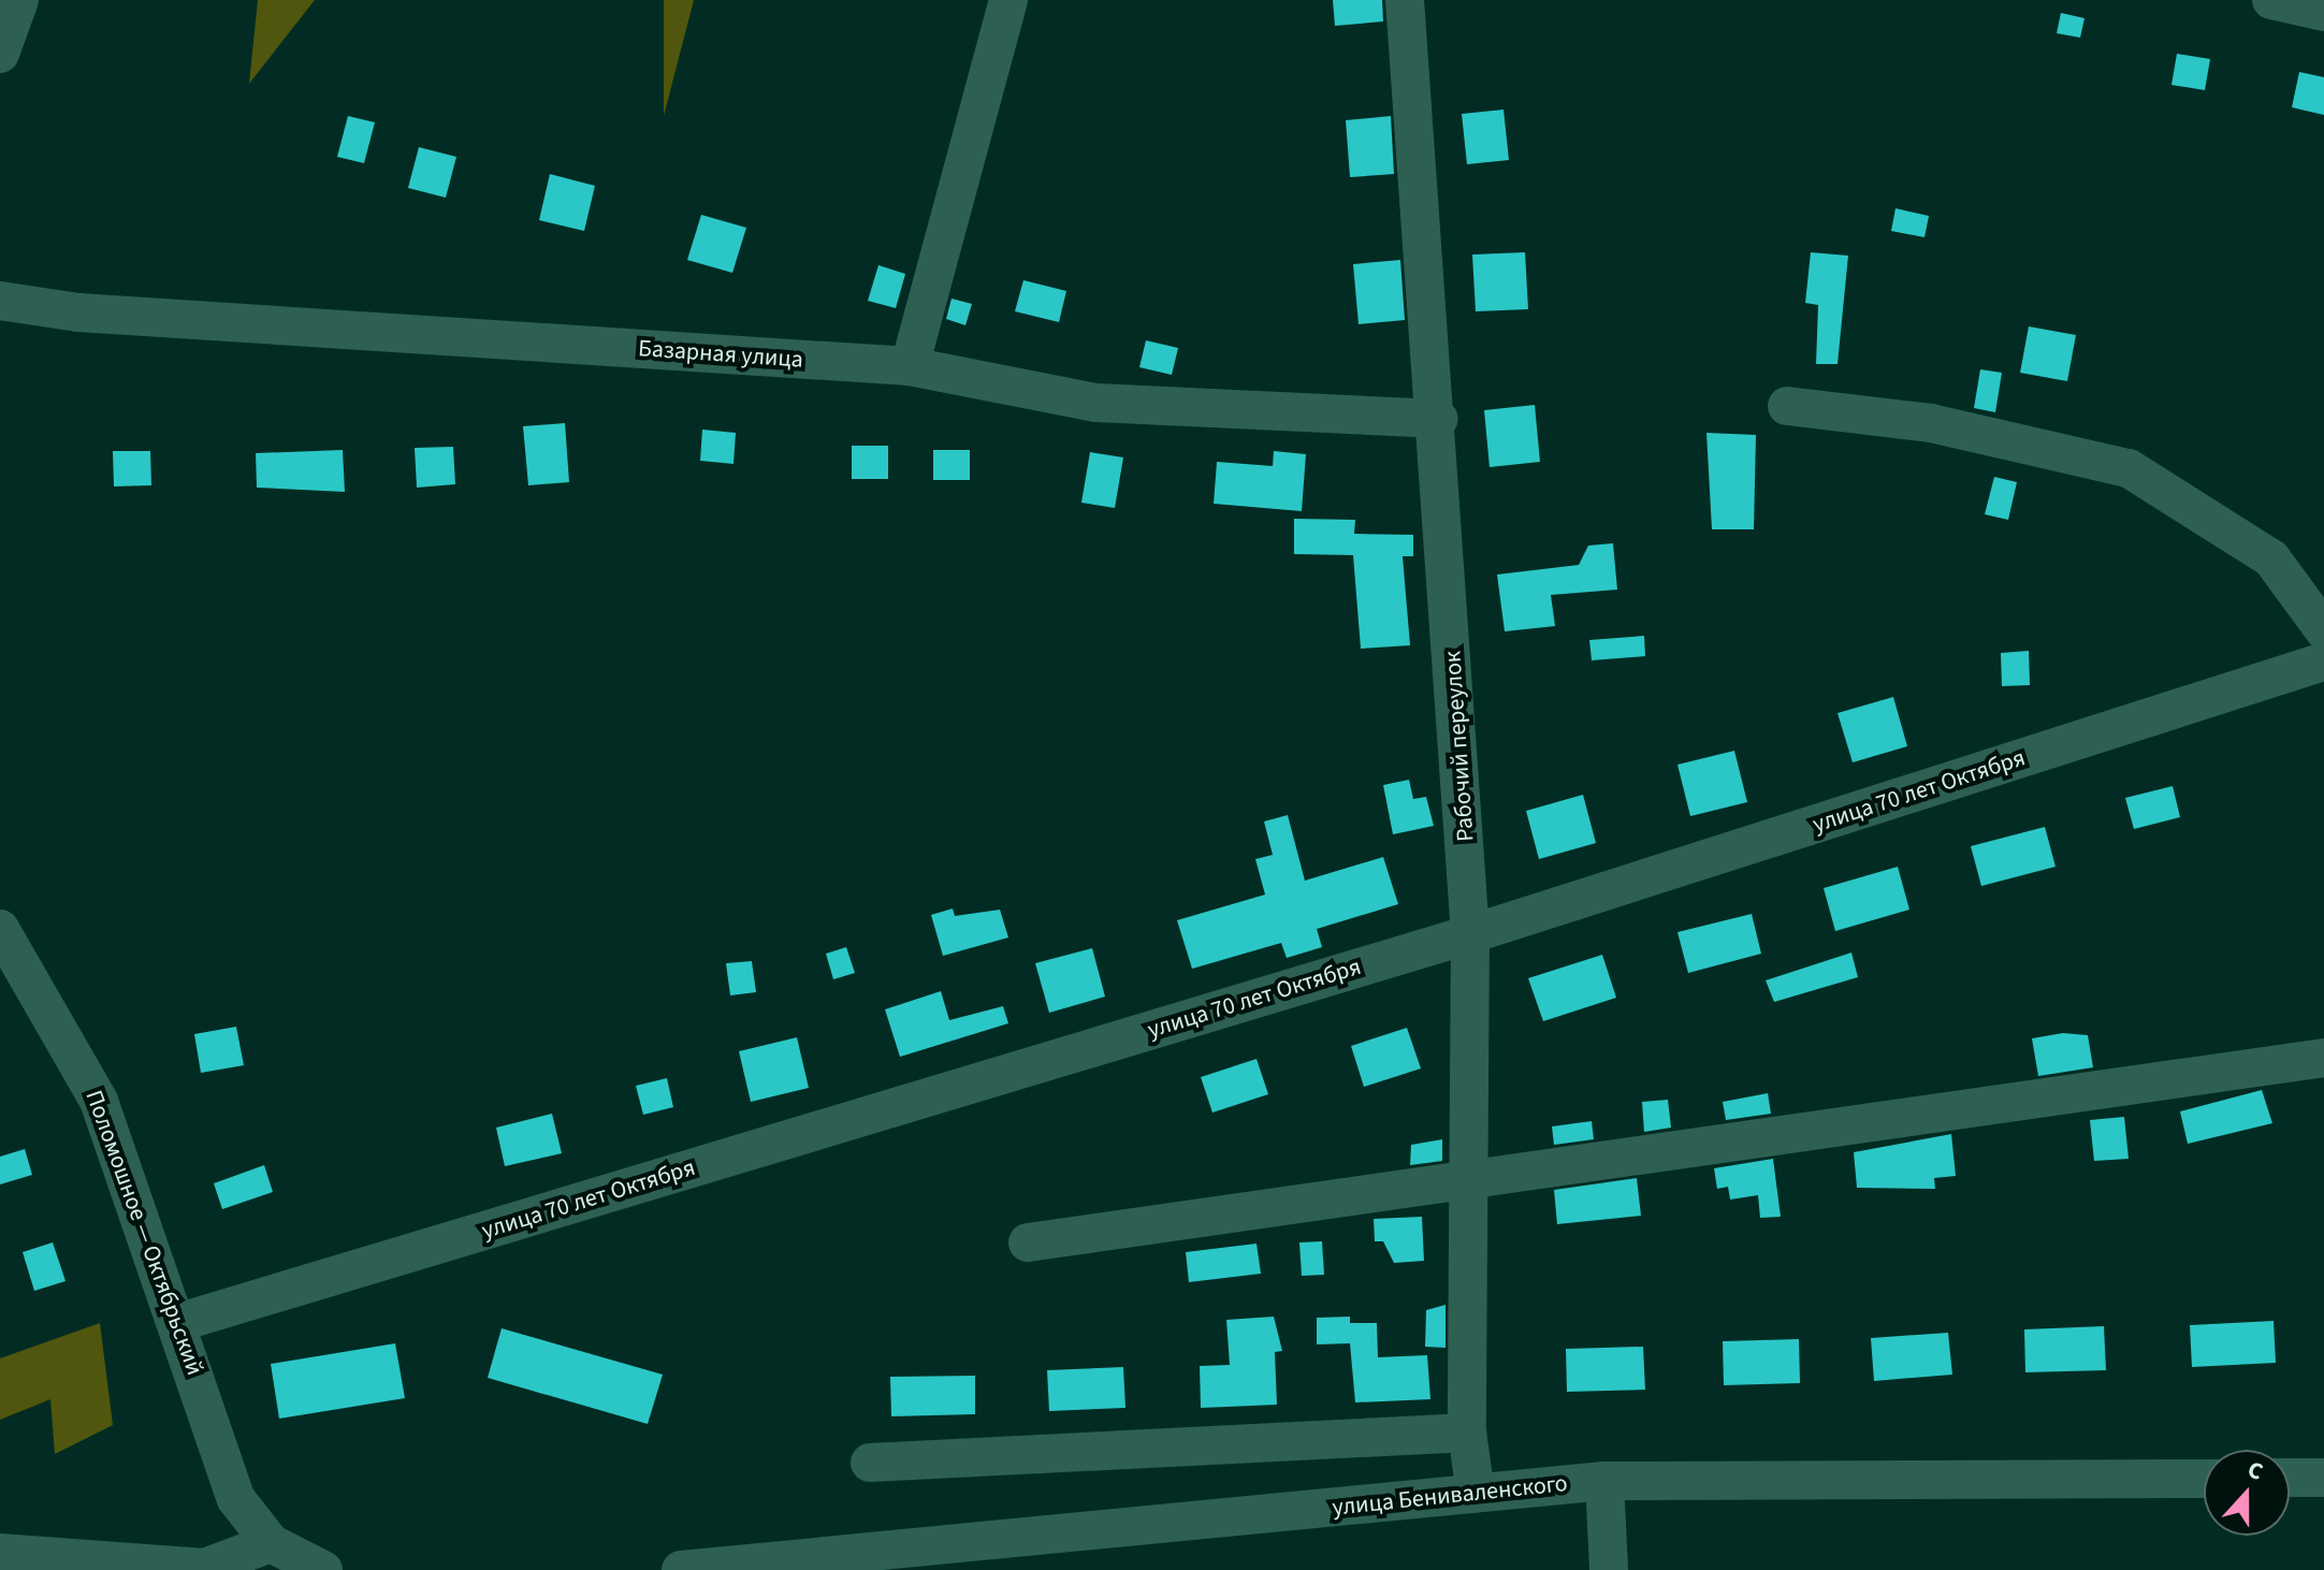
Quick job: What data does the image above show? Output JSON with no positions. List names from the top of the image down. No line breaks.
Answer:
{"streets":{"street":["Базарная улица","Рабочий переулок","улица 70 лет Октября","Поломошное — Октябрьский","улица Бениваленского"]},"crossings":[["Базарная улица","Рабочий переулок"],["Рабочий переулок","улица 70 лет Октября"],["Рабочий переулок","улица Бениваленского"],["улица 70 лет Октября","Поломошное — Октябрьский"]],"north":"top"}
